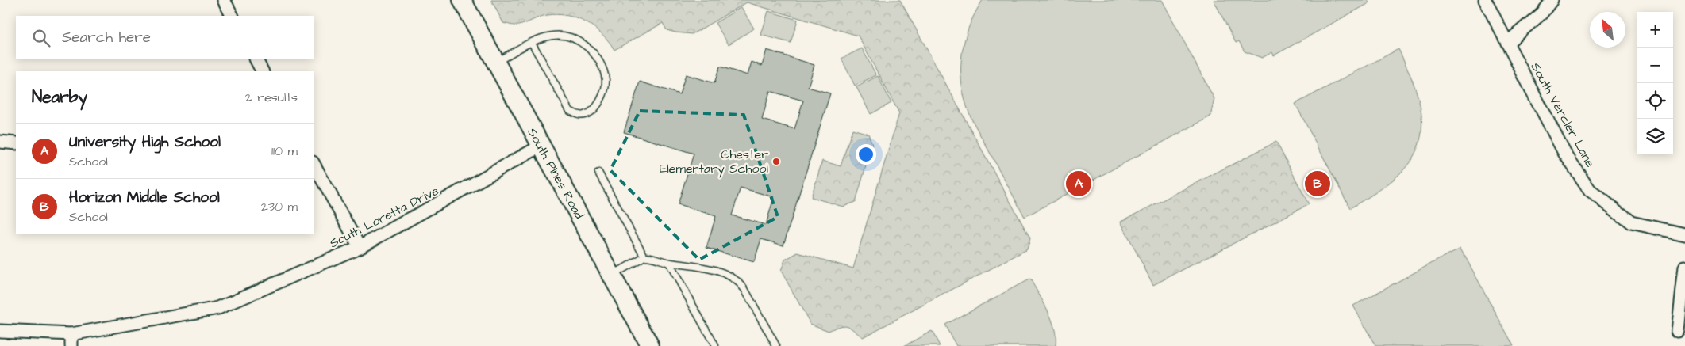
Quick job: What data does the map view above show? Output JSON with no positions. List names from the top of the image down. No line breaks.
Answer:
{"streets":{"street":["South Vercler Lane","South Pines Road","South Loretta Drive"]},"crossings":[["South Pines Road","South Loretta Drive"]],"places":["Chester Elementary School"],"north":"top left","page":{"map_buttons":["+","−"],"search":"Search here","heading":["Nearby","2 results"],"list":[{"mark":"A","name":"University High School","note":"School","value":"110 m"},{"mark":"B","name":"Horizon Middle School","note":"School","value":"230 m"}],"pins":["A","B"]}}
